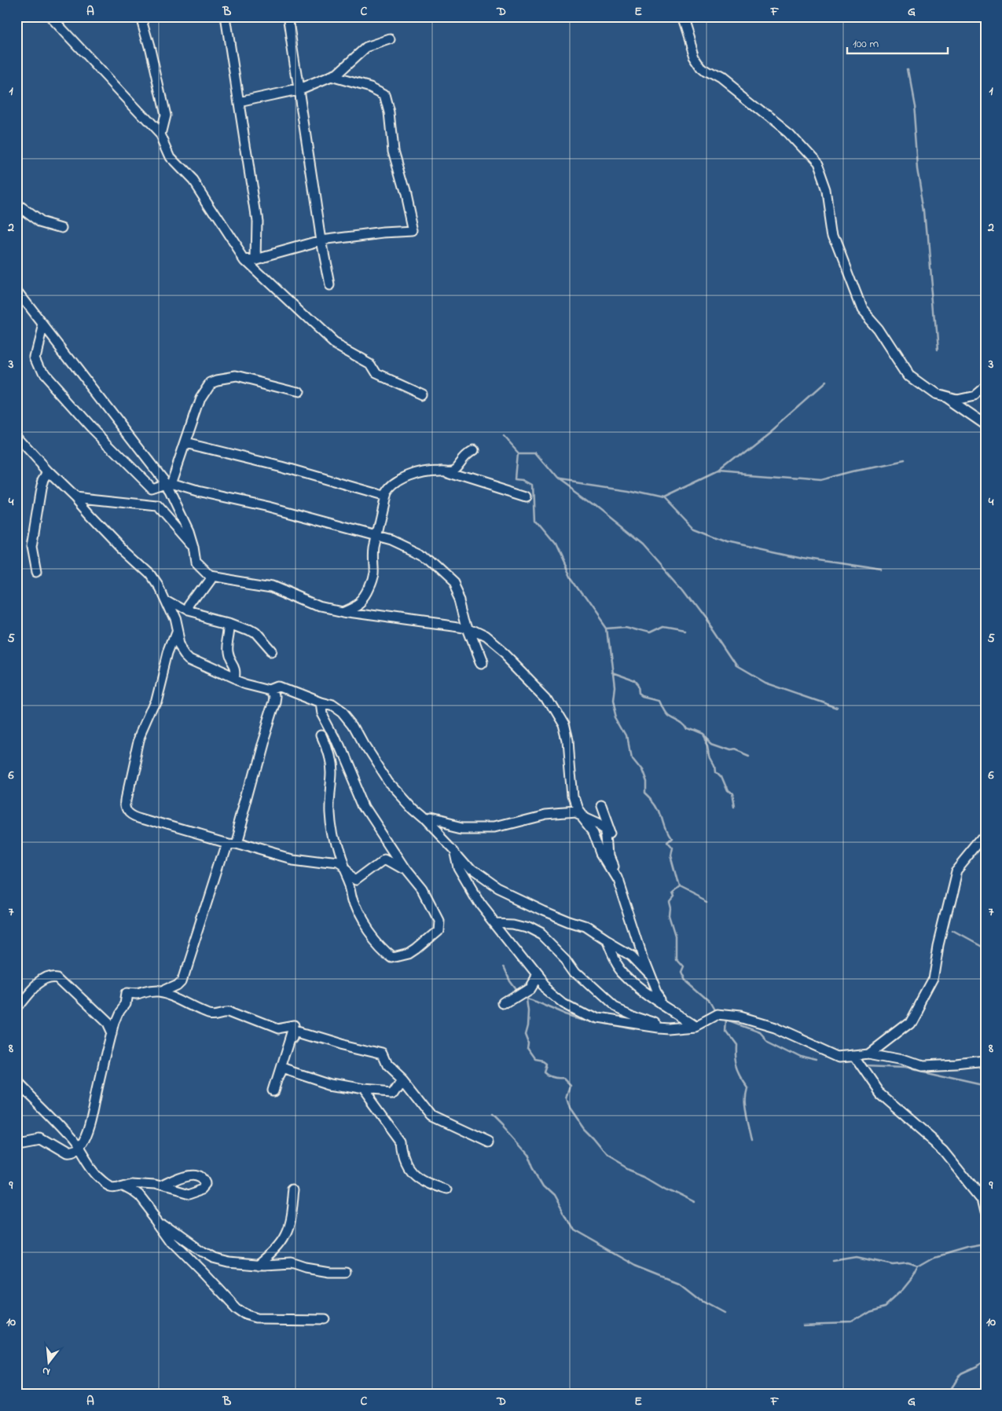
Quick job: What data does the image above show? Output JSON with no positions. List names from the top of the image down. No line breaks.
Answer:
{"scale_bar":"100 m","north":"bottom","grid":{"columns":["A","B","C","D","E","F","G"],"rows":["1","2","3","4","5","6","7","8","9","10"]}}
